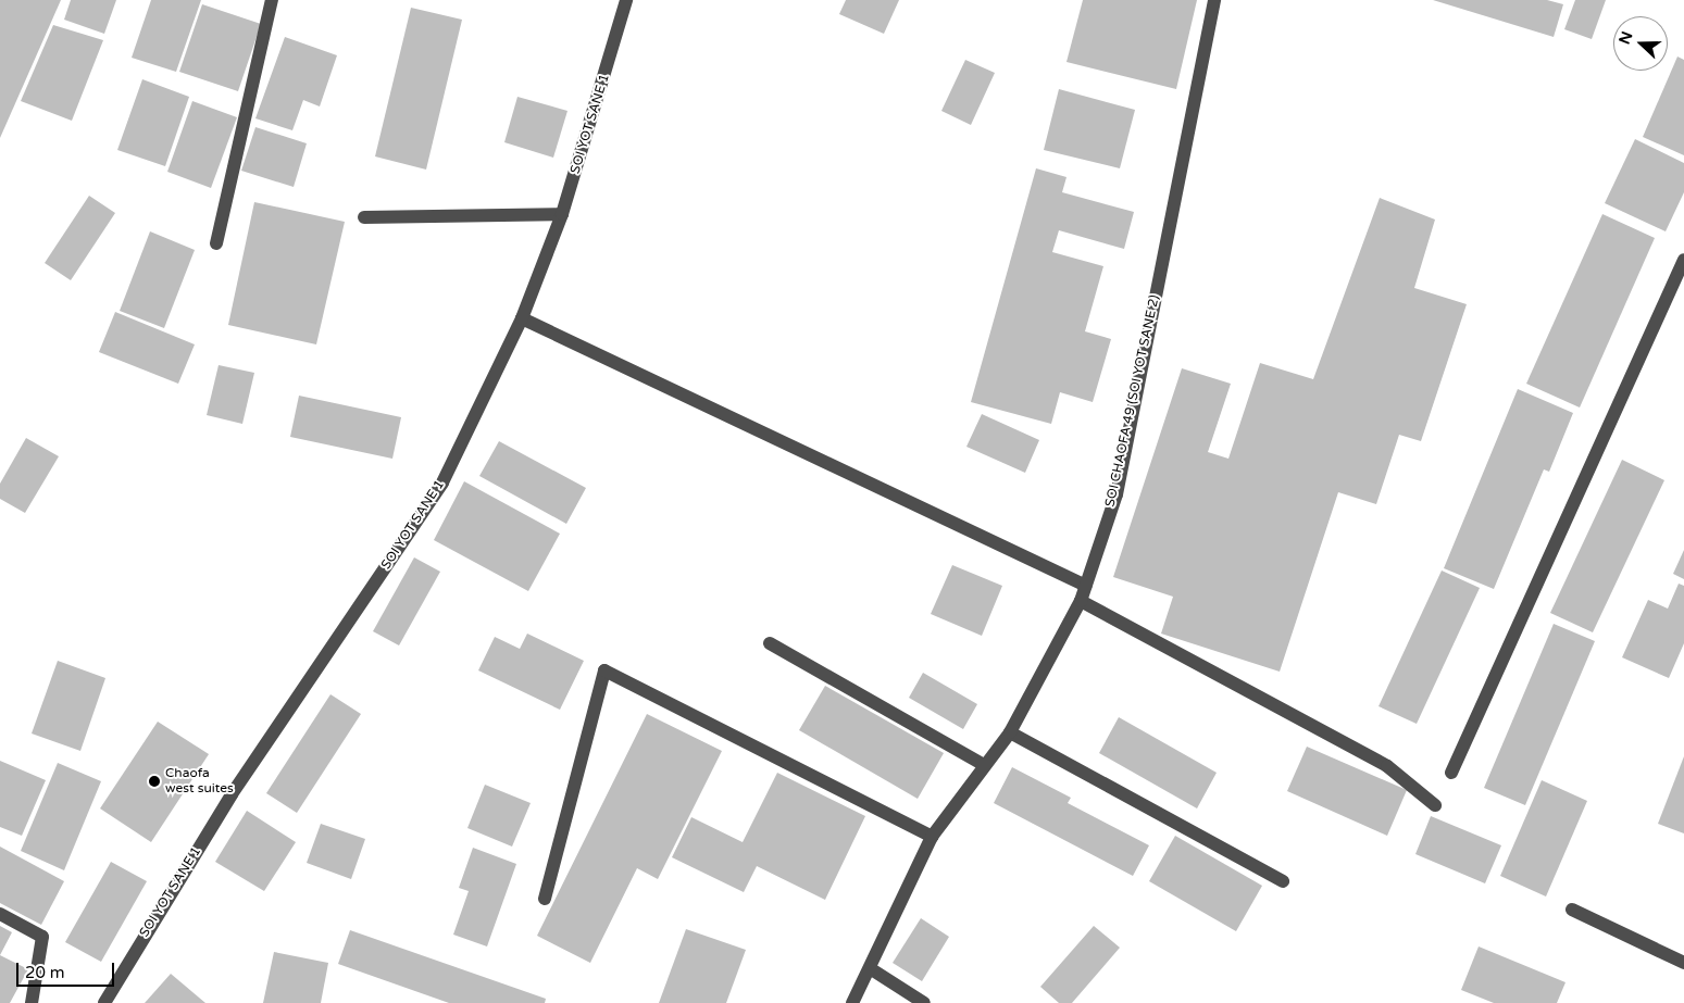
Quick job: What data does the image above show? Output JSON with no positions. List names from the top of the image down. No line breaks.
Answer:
{"streets":{"street":["SOI YOT SANE 1","SOI CHAOFA 49 (SOI YOT SANE 2)"]},"places":["Chaofa west suites"],"scale_bar":"20 m","north":"left"}
